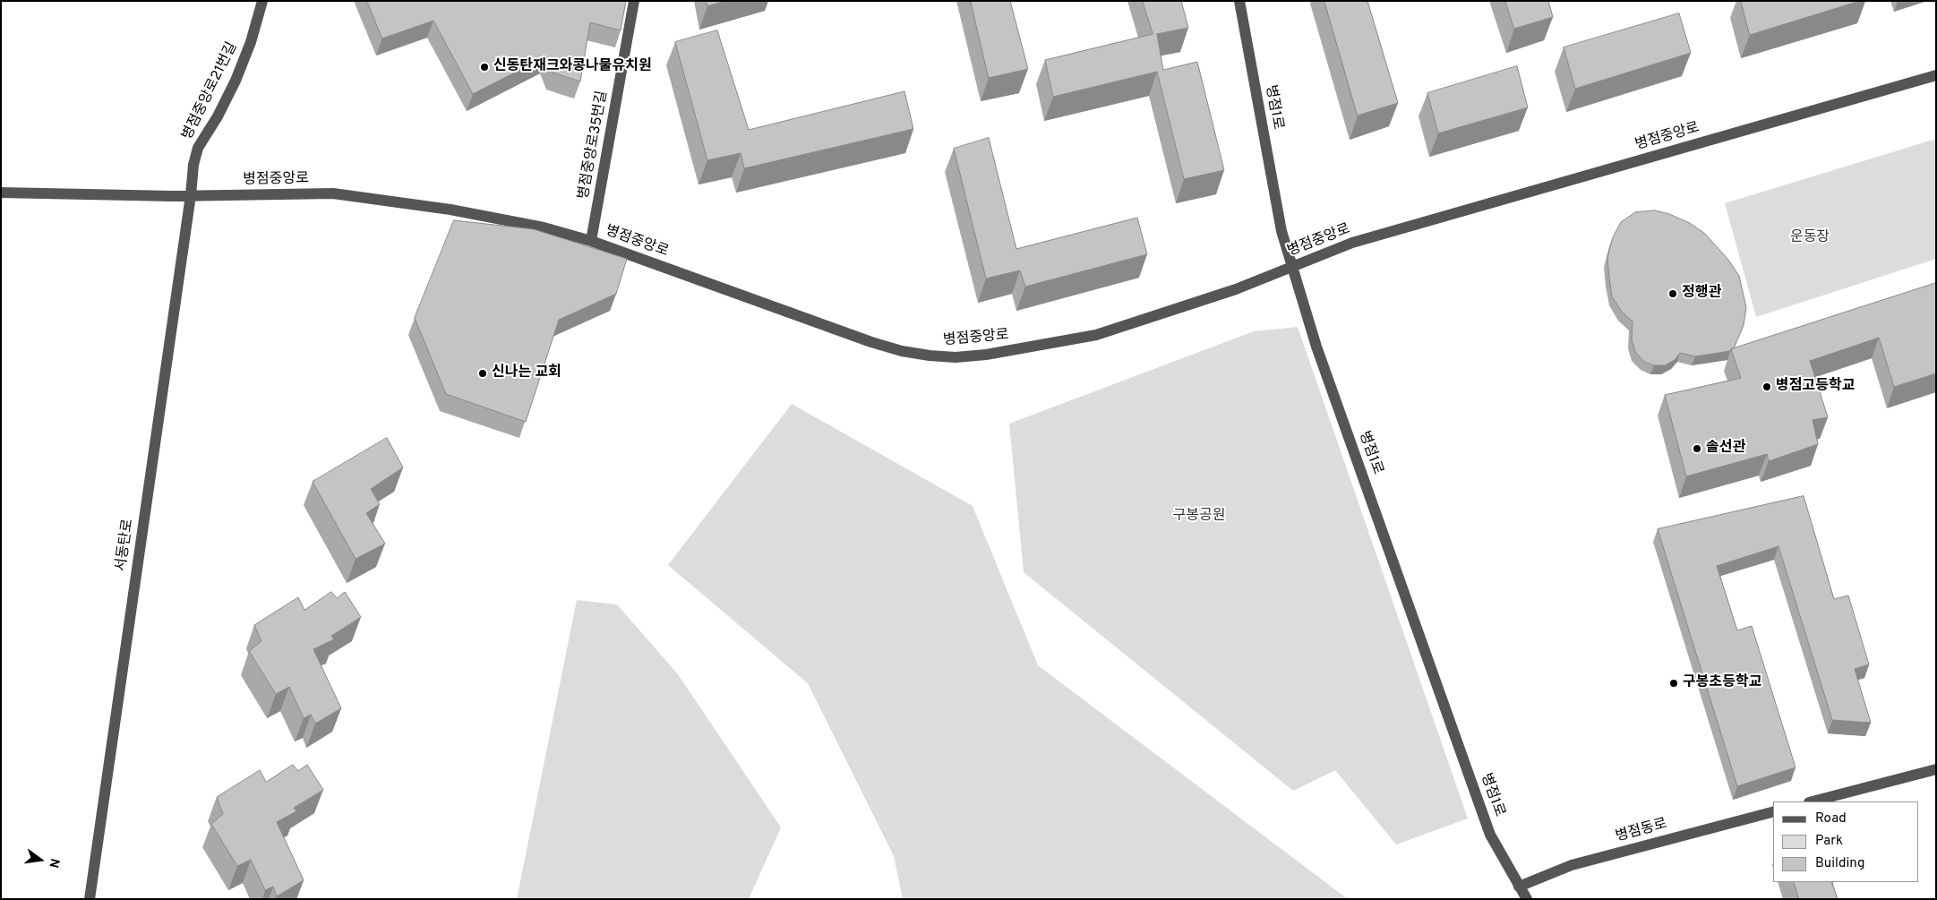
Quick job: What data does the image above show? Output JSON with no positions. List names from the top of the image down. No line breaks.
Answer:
{"streets":{"street":["병점중앙로21번길","병점1로","병점중앙로","병점중앙로35번길","서동탄로","병점동로"]},"crossings":[["병점중앙로21번길","병점중앙로"],["병점중앙로21번길","서동탄로"],["병점1로","병점중앙로"],["병점1로","병점동로"],["병점중앙로","병점중앙로35번길"],["병점중앙로","서동탄로"]],"parks":["운동장","구봉공원"],"places":["신동탄재크와콩나물유치원","정행관","신나는 교회","병점고등학교","솔선관","구봉초등학교"],"legend":["Road","Park","Building"],"north":"right"}
